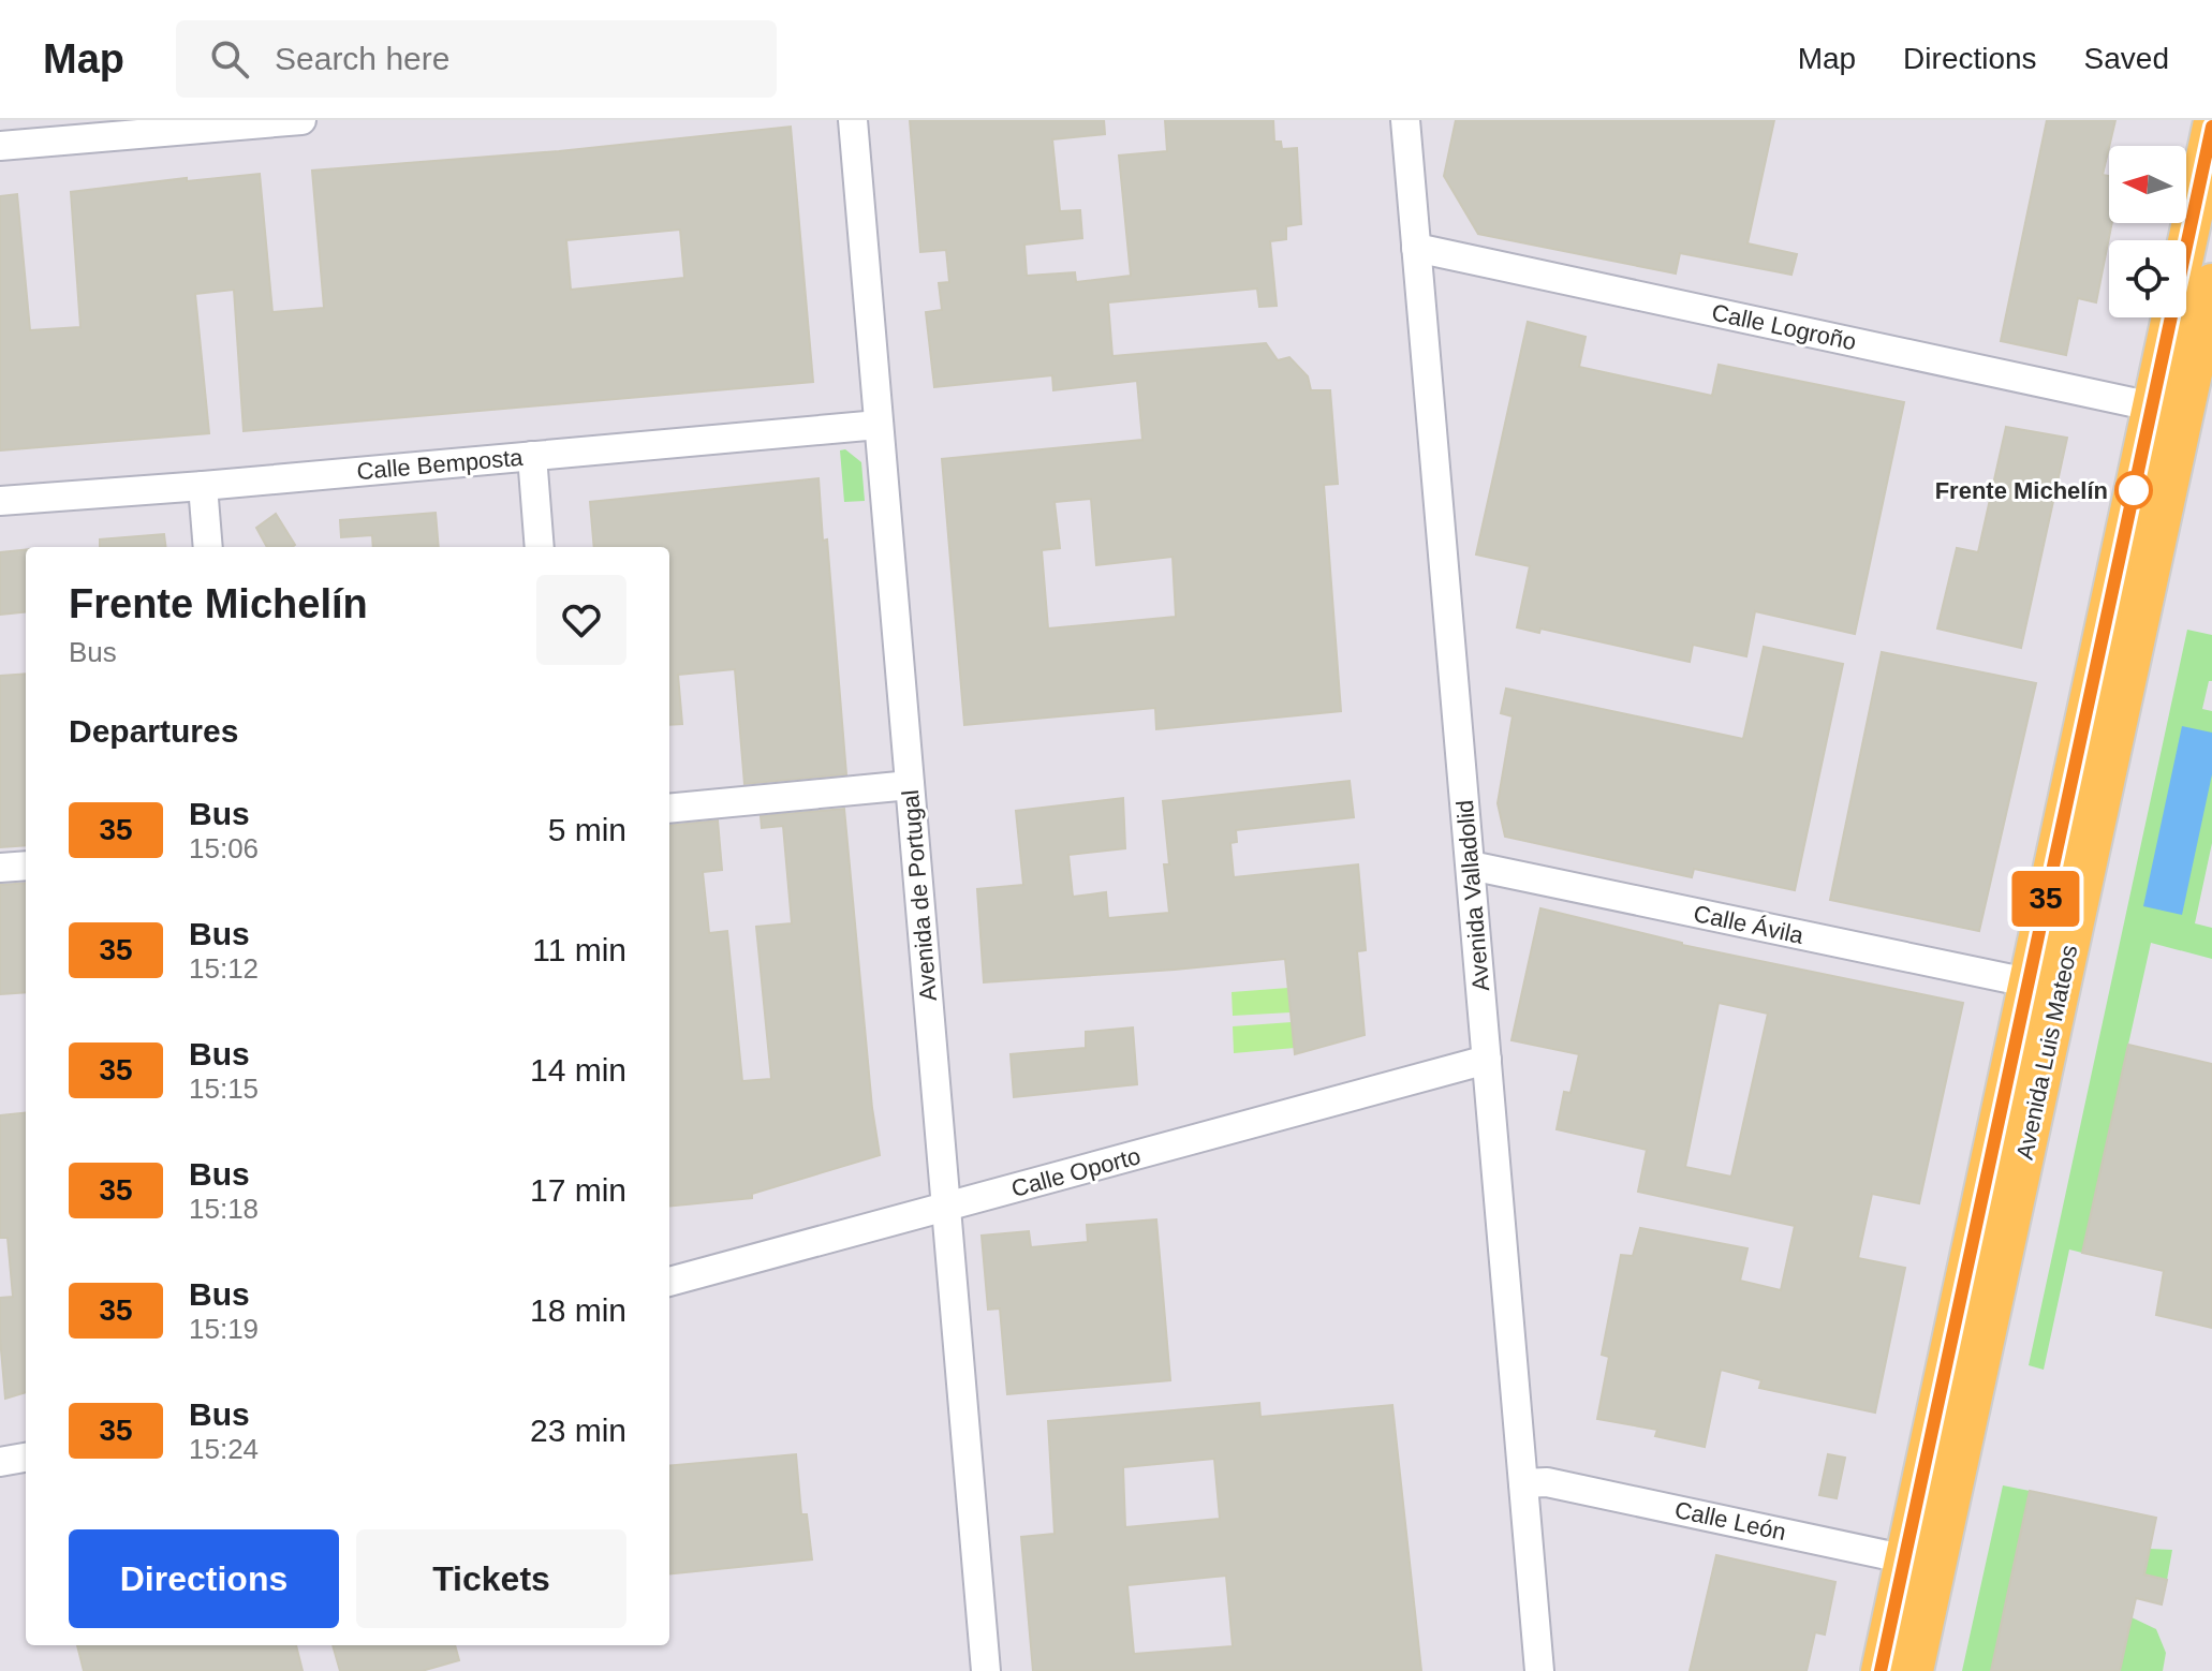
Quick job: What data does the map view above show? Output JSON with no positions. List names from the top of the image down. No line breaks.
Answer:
{"streets":{"highway":["Avenida Luis Mateos"],"street":["Calle Logroño","Calle Bemposta","Avenida de Portugal","Avenida Valladolid","Calle Ávila","Calle Oporto","Calle León"]},"crossings":[["Calle Logroño","Avenida Valladolid"],["Calle Logroño","Avenida Luis Mateos"],["Calle Bemposta","Avenida de Portugal"],["Avenida de Portugal","Calle Oporto"],["Avenida Valladolid","Calle Ávila"],["Avenida Valladolid","Calle Oporto"],["Avenida Valladolid","Calle León"],["Calle Ávila","Avenida Luis Mateos"],["Avenida Luis Mateos","Calle León"]],"places":["Frente Michelín"],"lines":["bus line 35"],"north":"left","page":{"header":"Map","search":"Search here","nav":["Map","Directions","Saved"],"on_map":"35","heading":[["Frente Michelín","Bus"],"Departures"],"list":[{"mark":"35","name":"Bus","note":"15:06","value":"5 min"},{"mark":"35","name":"Bus","note":"15:12","value":"11 min"},{"mark":"35","name":"Bus","note":"15:15","value":"14 min"},{"mark":"35","name":"Bus","note":"15:18","value":"17 min"},{"mark":"35","name":"Bus","note":"15:19","value":"18 min"},{"mark":"35","name":"Bus","note":"15:24","value":"23 min"}],"buttons":["Directions","Tickets"]}}
